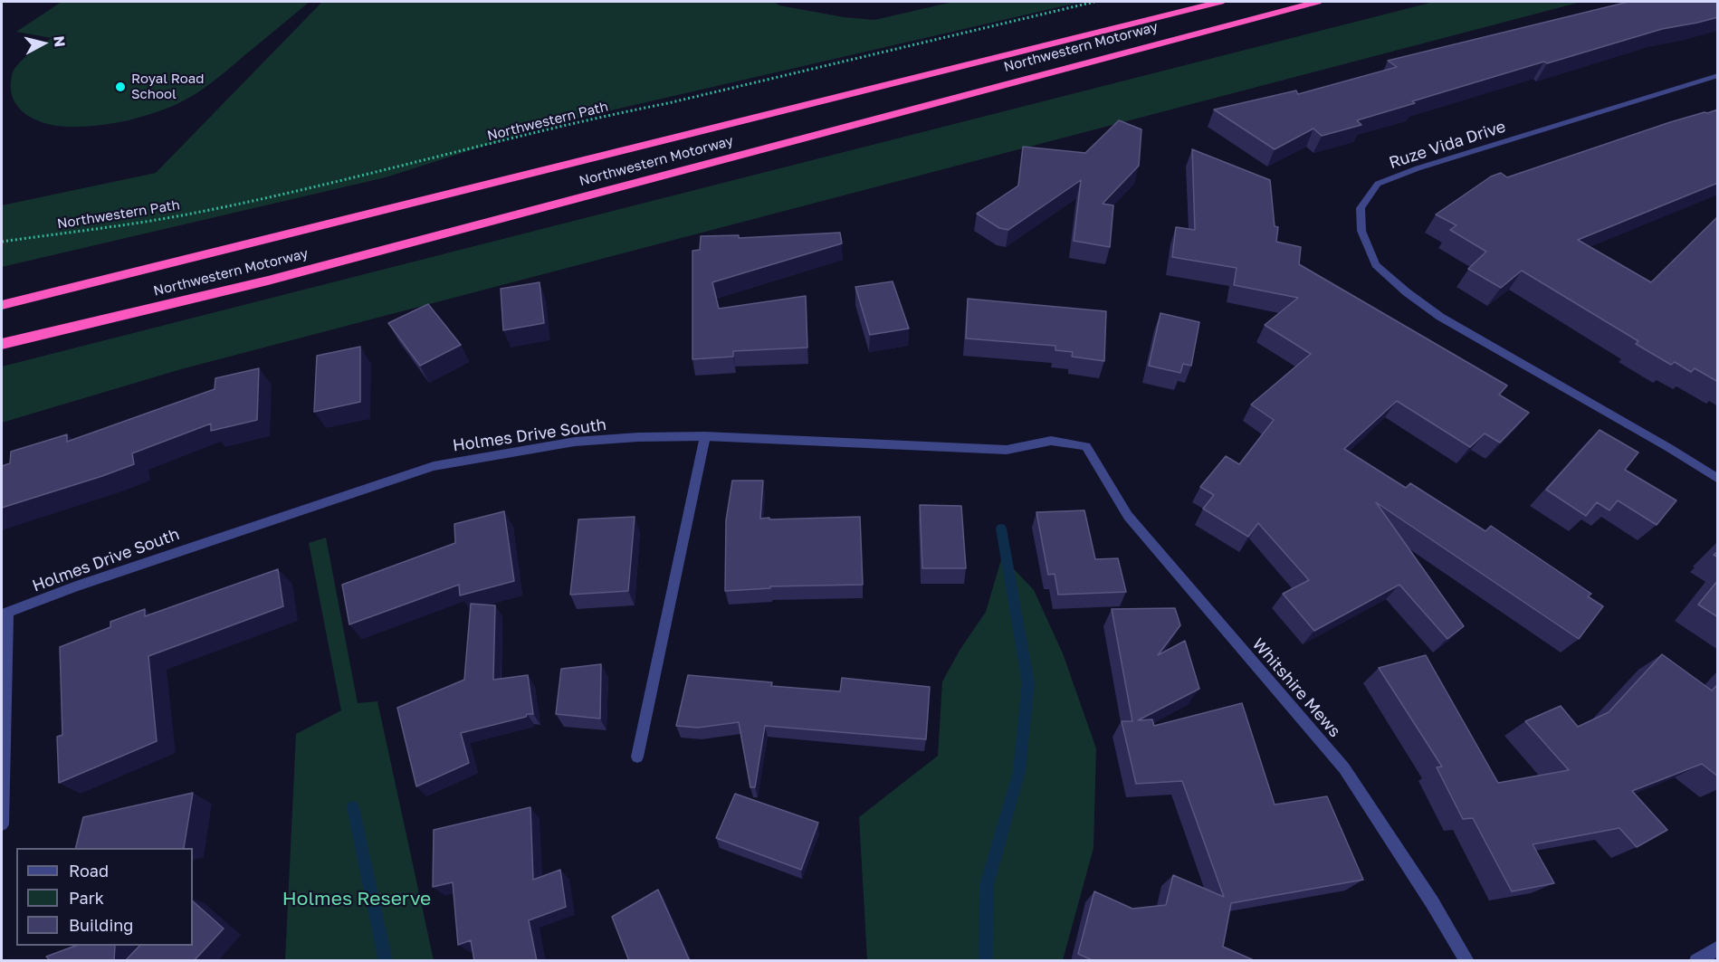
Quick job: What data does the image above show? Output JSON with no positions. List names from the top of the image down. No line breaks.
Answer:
{"streets":{"highway":["Northwestern Motorway"],"street":["Ruze Vida Drive","Holmes Drive South","Whitshire Mews"],"path":["Northwestern Path"]},"crossings":[["Holmes Drive South","Whitshire Mews"]],"parks":["Holmes Reserve"],"places":["Royal Road School"],"legend":["Road","Park","Building"],"north":"right"}
